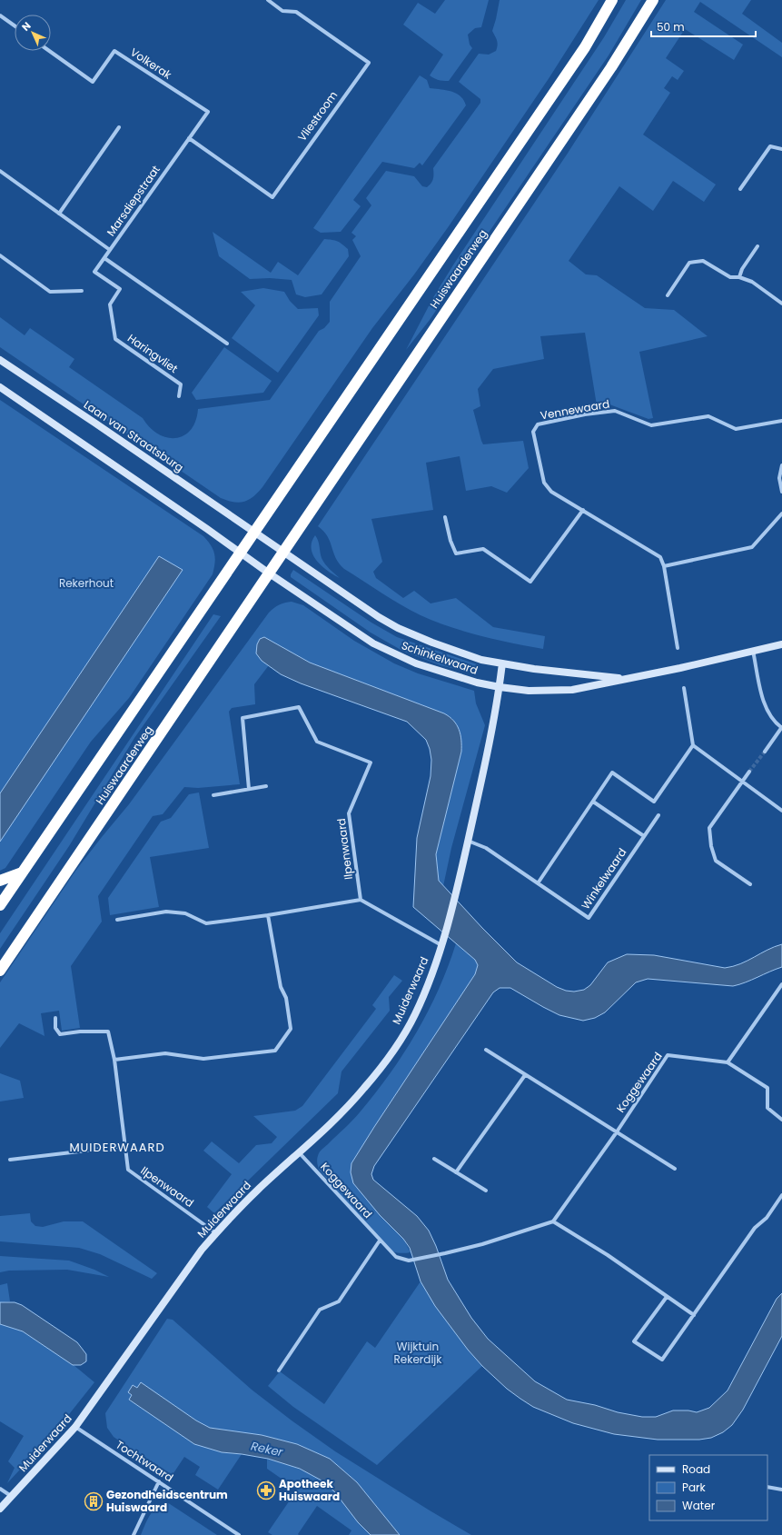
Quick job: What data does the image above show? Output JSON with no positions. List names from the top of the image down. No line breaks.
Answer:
{"streets":{"highway":["Huiswaarderweg"],"street":["Volkerak","Vliestroom","Marsdiepstraat","Haringvliet","Vennewaard","Laan van Straatsburg","Schinkelwaard","Ilpenwaard","Winkelwaard","Muiderwaard","Koggewaard","Tochtwaard"]},"crossings":[["Volkerak","Marsdiepstraat"],["Vliestroom","Marsdiepstraat"],["Marsdiepstraat","Haringvliet"],["Huiswaarderweg","Laan van Straatsburg"],["Huiswaarderweg","Schinkelwaard"],["Ilpenwaard","Muiderwaard"],["Winkelwaard","Muiderwaard"],["Muiderwaard","Koggewaard"],["Muiderwaard","Tochtwaard"]],"districts":["MUIDERWAARD"],"water":["Reker"],"parks":["Rekerhout","Wijktuin Rekerdijk"],"places":{"pharmacy":["Apotheek Huiswaard"],"building":["Gezondheidscentrum Huiswaard"]},"legend":["Road","Park","Water"],"scale_bar":"50 m","north":"top left"}
